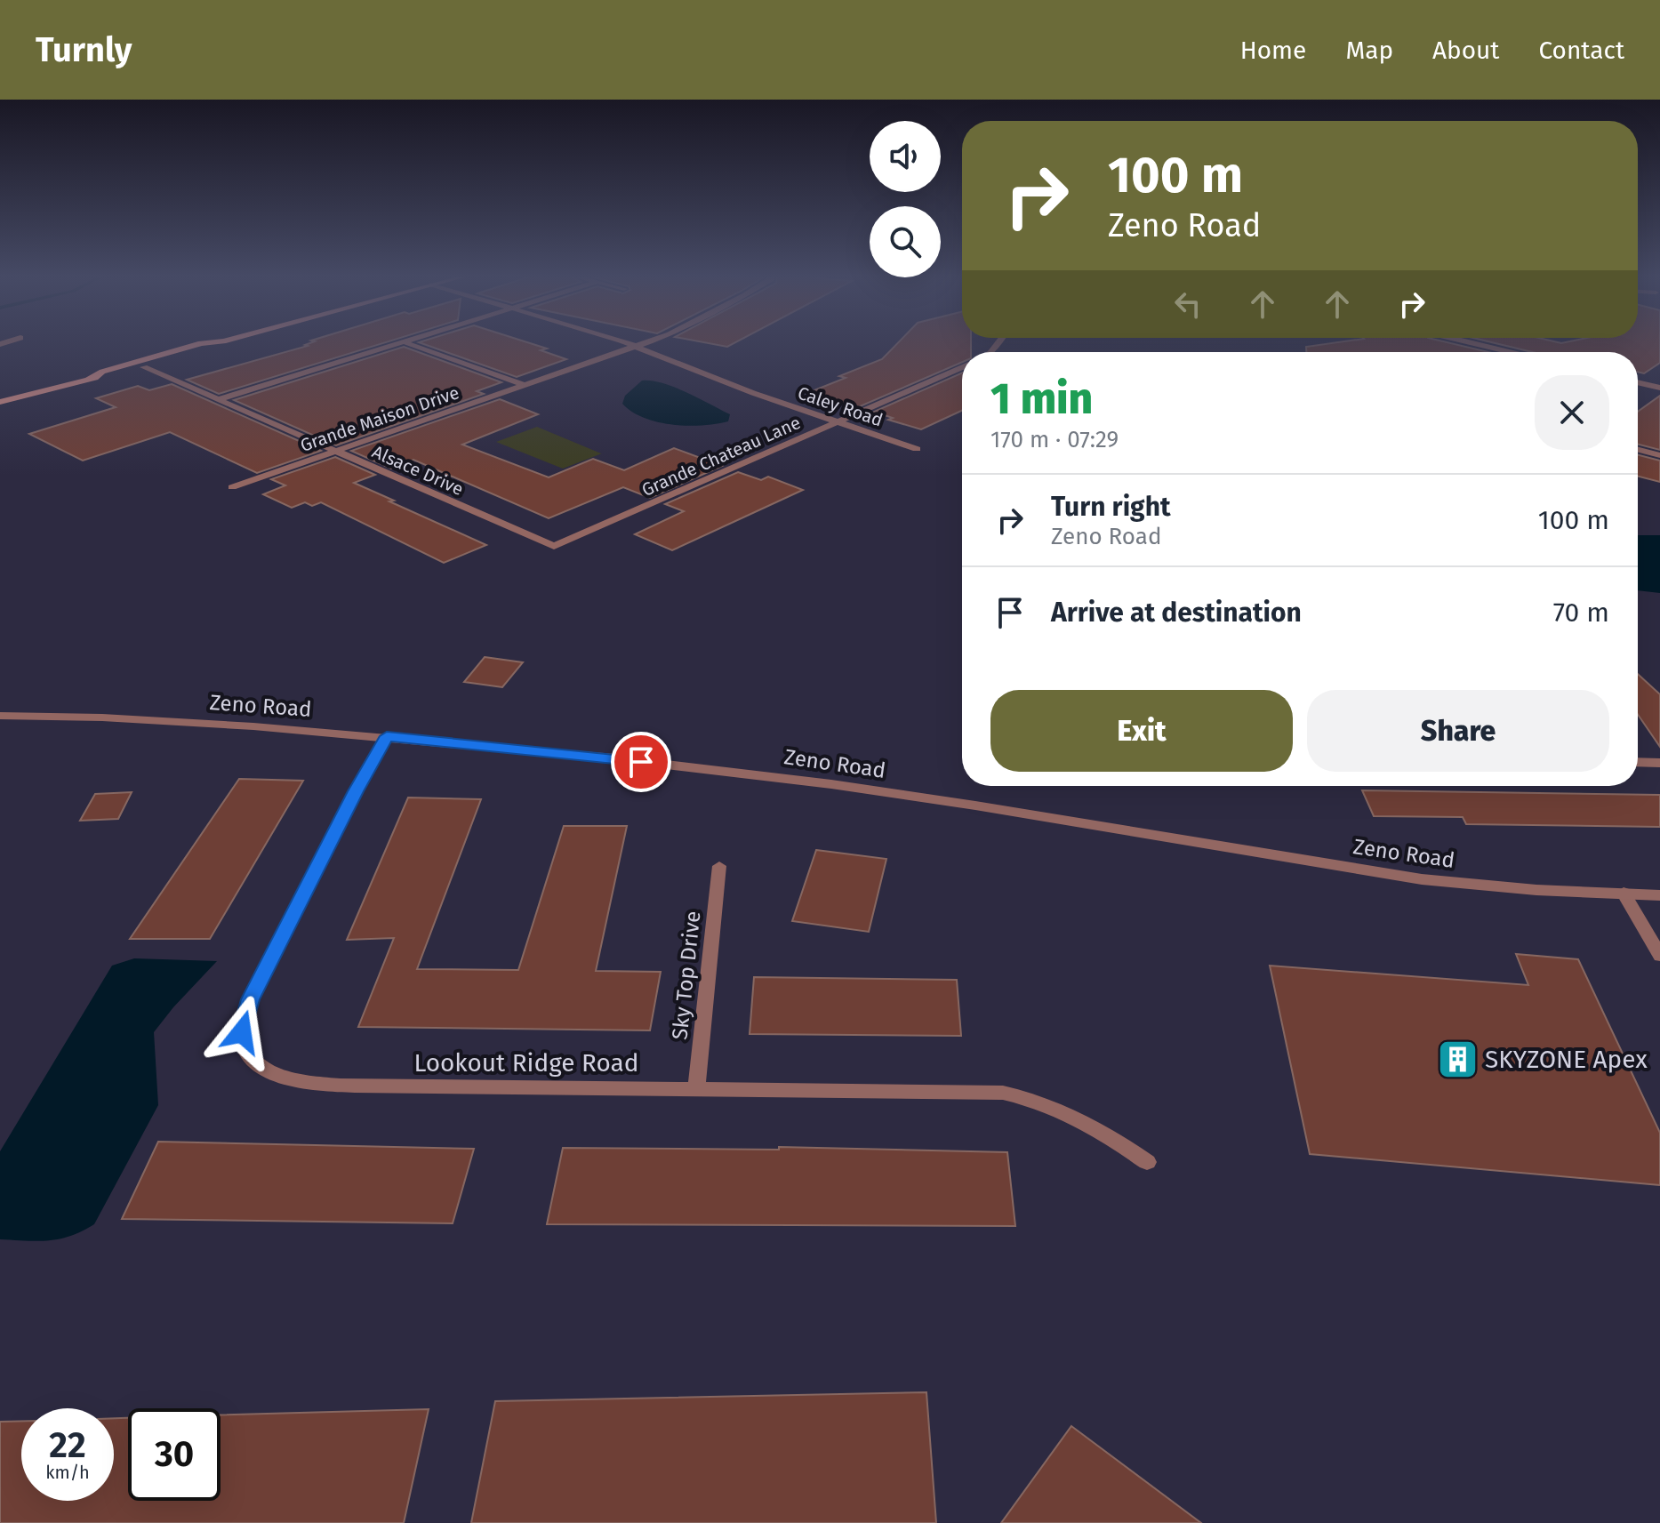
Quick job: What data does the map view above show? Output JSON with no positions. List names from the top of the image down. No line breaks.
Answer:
{"streets":{"street":["Caley Road","Grande Maison Drive","Grande Chateau Lane","Alsace Drive","Zeno Road","Sky Top Drive","Lookout Ridge Road"]},"crossings":[["Caley Road","Grande Maison Drive"],["Caley Road","Grande Chateau Lane"],["Grande Maison Drive","Alsace Drive"],["Grande Chateau Lane","Alsace Drive"],["Zeno Road","Lookout Ridge Road"],["Sky Top Drive","Lookout Ridge Road"]],"places":{"building":["SKYZONE Apex"]},"page":{"header":"Turnly","nav":["Home","Map","About","Contact"],"turn":["100 m","Zeno Road"],"heading":["1 min","170 m · 07:29"],"list":[{"name":"Turn right","note":"Zeno Road","value":"100 m"},{"name":"Arrive at destination","value":"70 m"}],"buttons":["Exit","Share"],"speed":"22 km/h","limit":"30"}}
